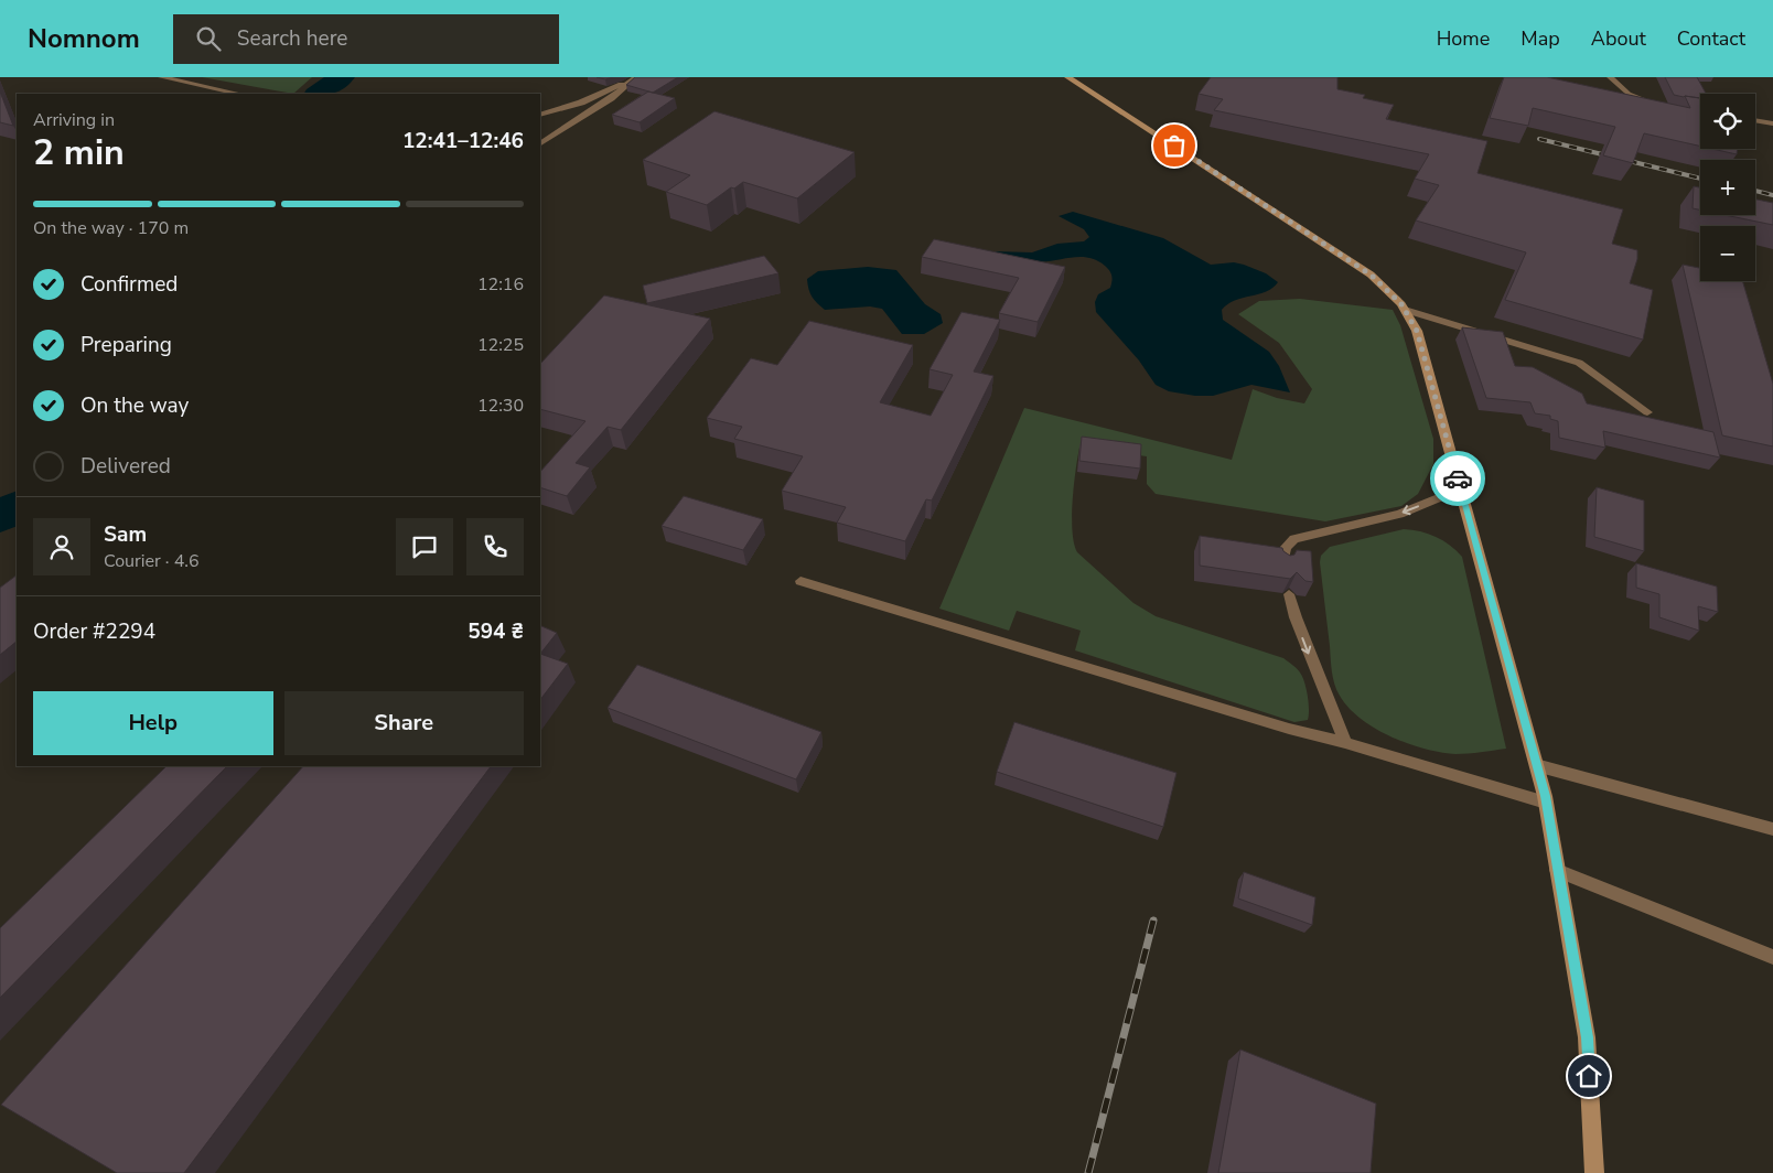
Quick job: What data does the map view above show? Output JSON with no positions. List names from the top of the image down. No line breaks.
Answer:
{"page":{"header":"Nomnom","search":"Search here","nav":["Home","Map","About","Contact"],"map_buttons":["+","−"],"heading":["2 min","Arriving in","12:41–12:46"],"panel":["Sam","Courier · 4.6","Order #2294","594 ₴"],"bar":"On the way · 170 m","list":[["Confirmed","12:16"],["Preparing","12:25"],["On the way","12:30"],"Delivered"],"buttons":["Help","Share"]}}
